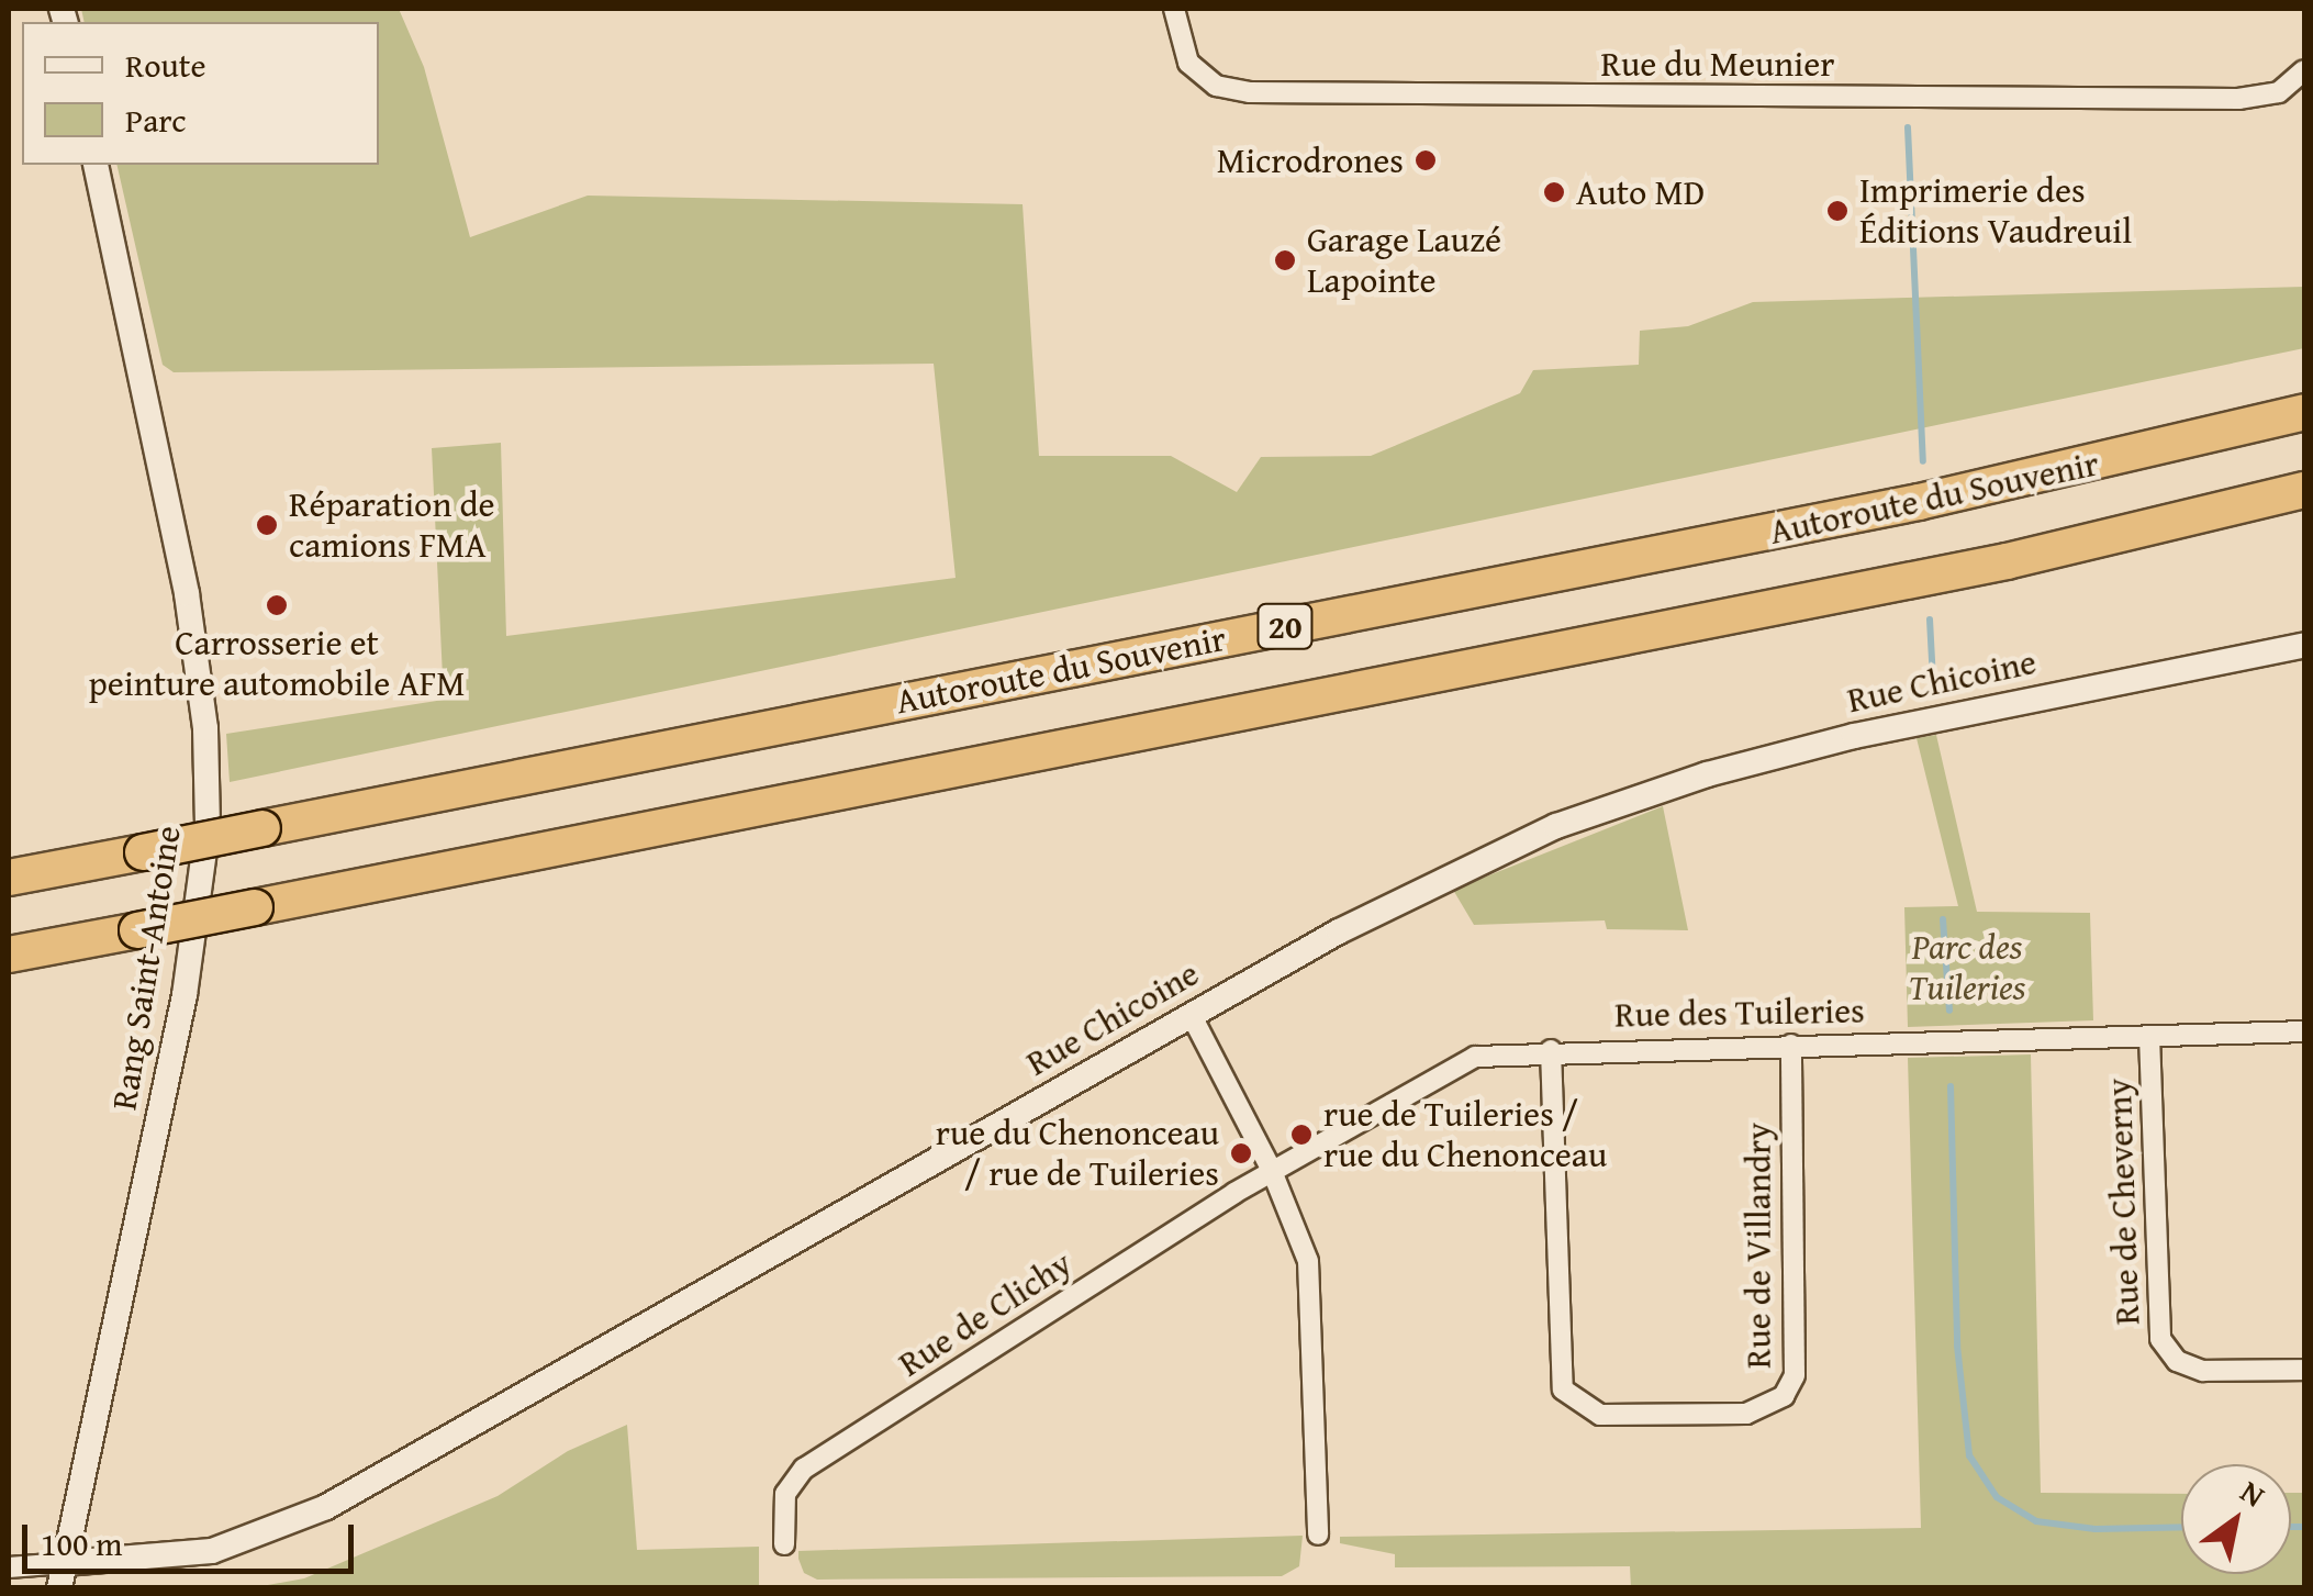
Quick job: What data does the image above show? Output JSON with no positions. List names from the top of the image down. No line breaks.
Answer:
{"streets":{"highway":["Autoroute du Souvenir","20"],"street":["Rue du Meunier","Rue Chicoine","Rang Saint-Antoine","Rue des Tuileries","Rue de Cheverny","Rue de Villandry","Rue de Clichy"]},"crossings":[["Rue Chicoine","Rang Saint-Antoine"],["Rue des Tuileries","Rue de Cheverny"],["Rue des Tuileries","Rue de Villandry"],["Rue des Tuileries","Rue de Clichy"]],"parks":["Parc des Tuileries"],"places":["Microdrones","Auto MD","Imprimerie des Éditions Vaudreuil","Garage Lauzé Lapointe","Réparation de camions FMA","Carrosserie et peinture automobile AFM","rue de Tuileries / rue du Chenonceau","rue du Chenonceau / rue de Tuileries"],"legend":["Route","Parc"],"scale_bar":"100 m","north":"top right"}
